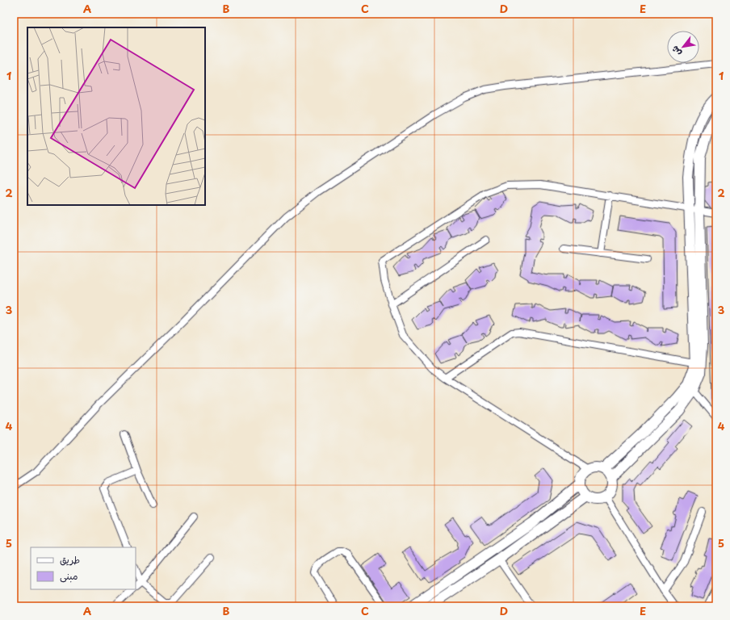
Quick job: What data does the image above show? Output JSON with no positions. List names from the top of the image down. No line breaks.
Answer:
{"legend":["طريق","مبنى"],"north":"bottom left","grid":{"columns":["A","B","C","D","E"],"rows":["1","2","3","4","5"]}}
